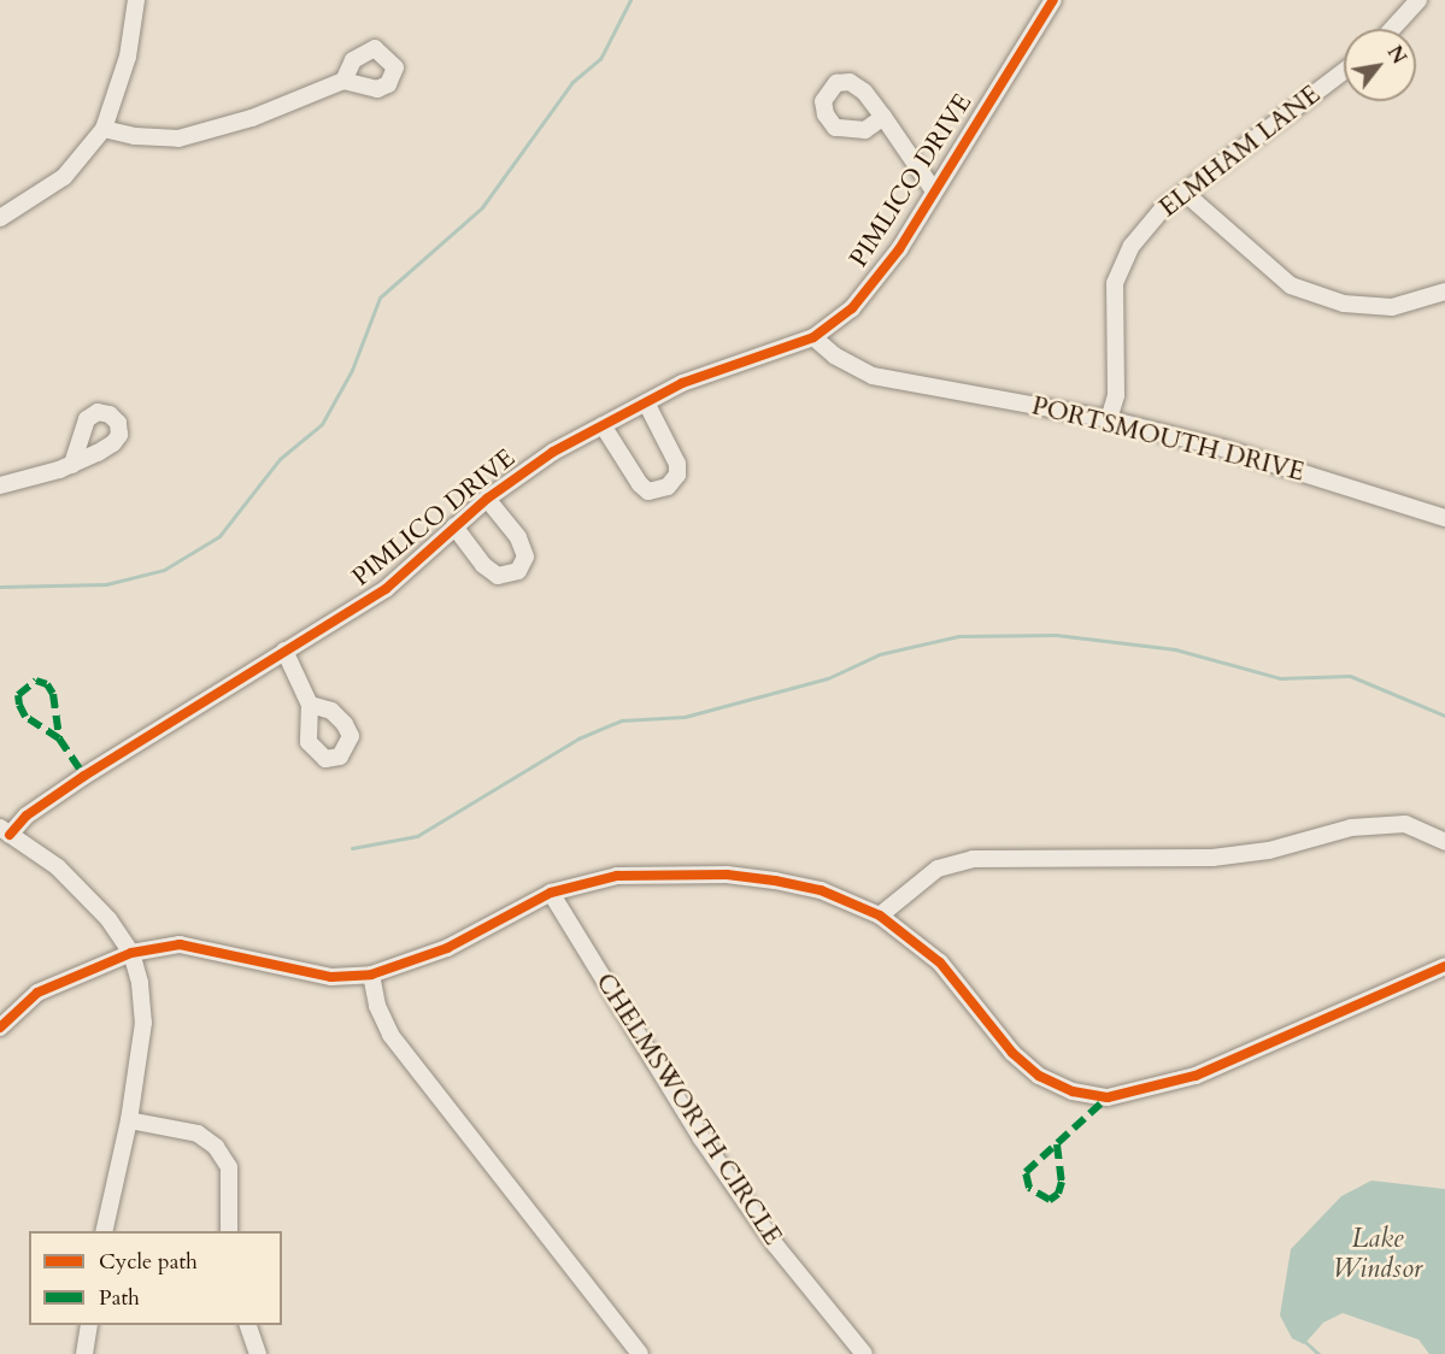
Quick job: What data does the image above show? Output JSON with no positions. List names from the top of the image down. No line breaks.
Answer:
{"streets":{"street":["ELMHAM LANE","PIMLICO DRIVE","PORTSMOUTH DRIVE","CHELMSWORTH CIRCLE"]},"crossings":[["ELMHAM LANE","PORTSMOUTH DRIVE"],["PIMLICO DRIVE","PORTSMOUTH DRIVE"]],"water":["Lake Windsor"],"legend":["Cycle path","Path"],"north":"top right"}
